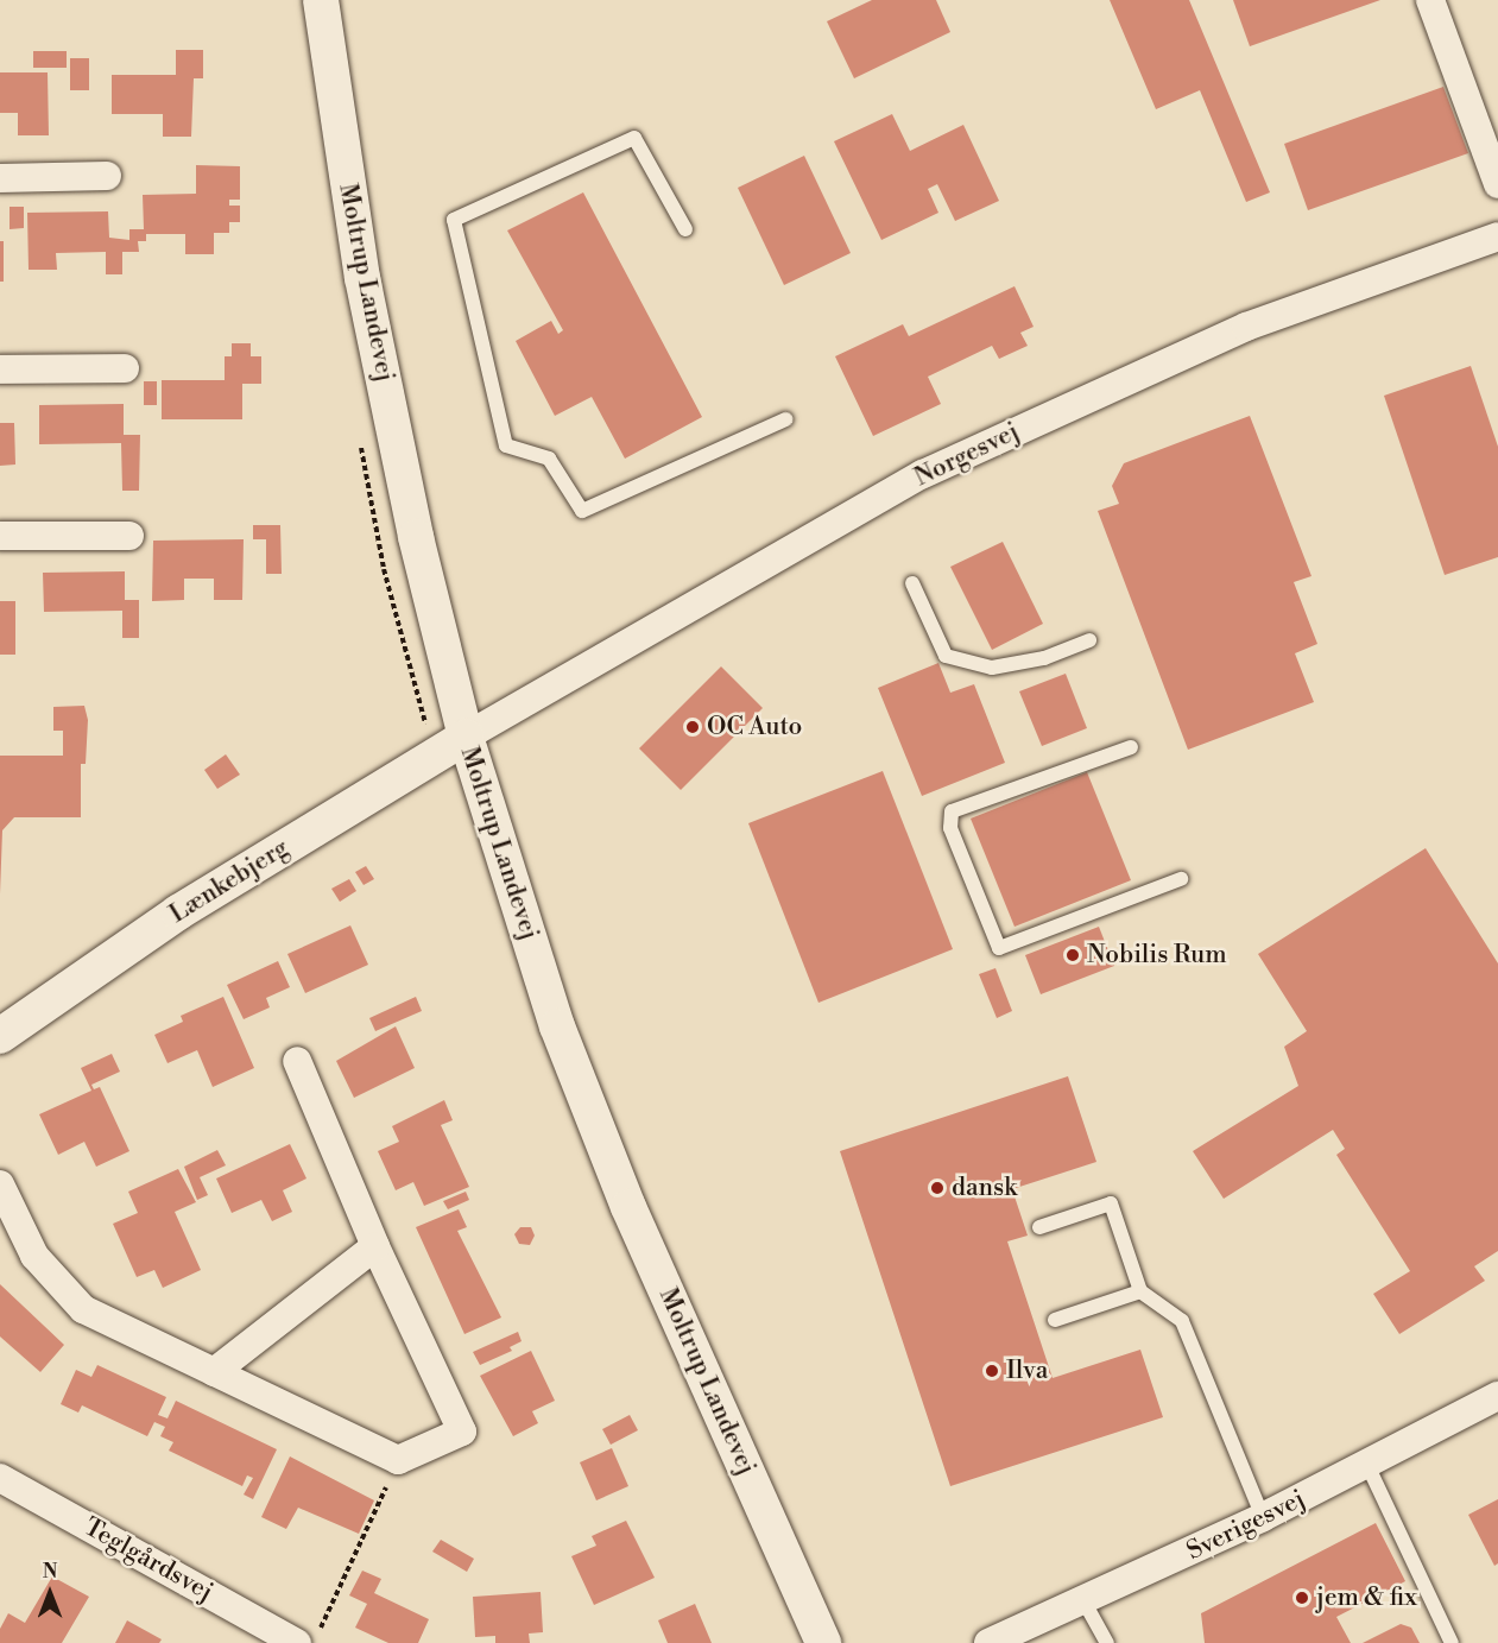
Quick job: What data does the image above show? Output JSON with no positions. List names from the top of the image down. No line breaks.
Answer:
{"streets":{"street":["Moltrup Landevej","Norgesvej","Lænkebjerg","Sverigesvej","Teglgårdsvej"]},"crossings":[["Moltrup Landevej","Norgesvej"],["Moltrup Landevej","Lænkebjerg"],["Norgesvej","Lænkebjerg"]],"places":["OC Auto","Nobilis Rum","dansk","Ilva","jem & fix"],"north":"top"}
